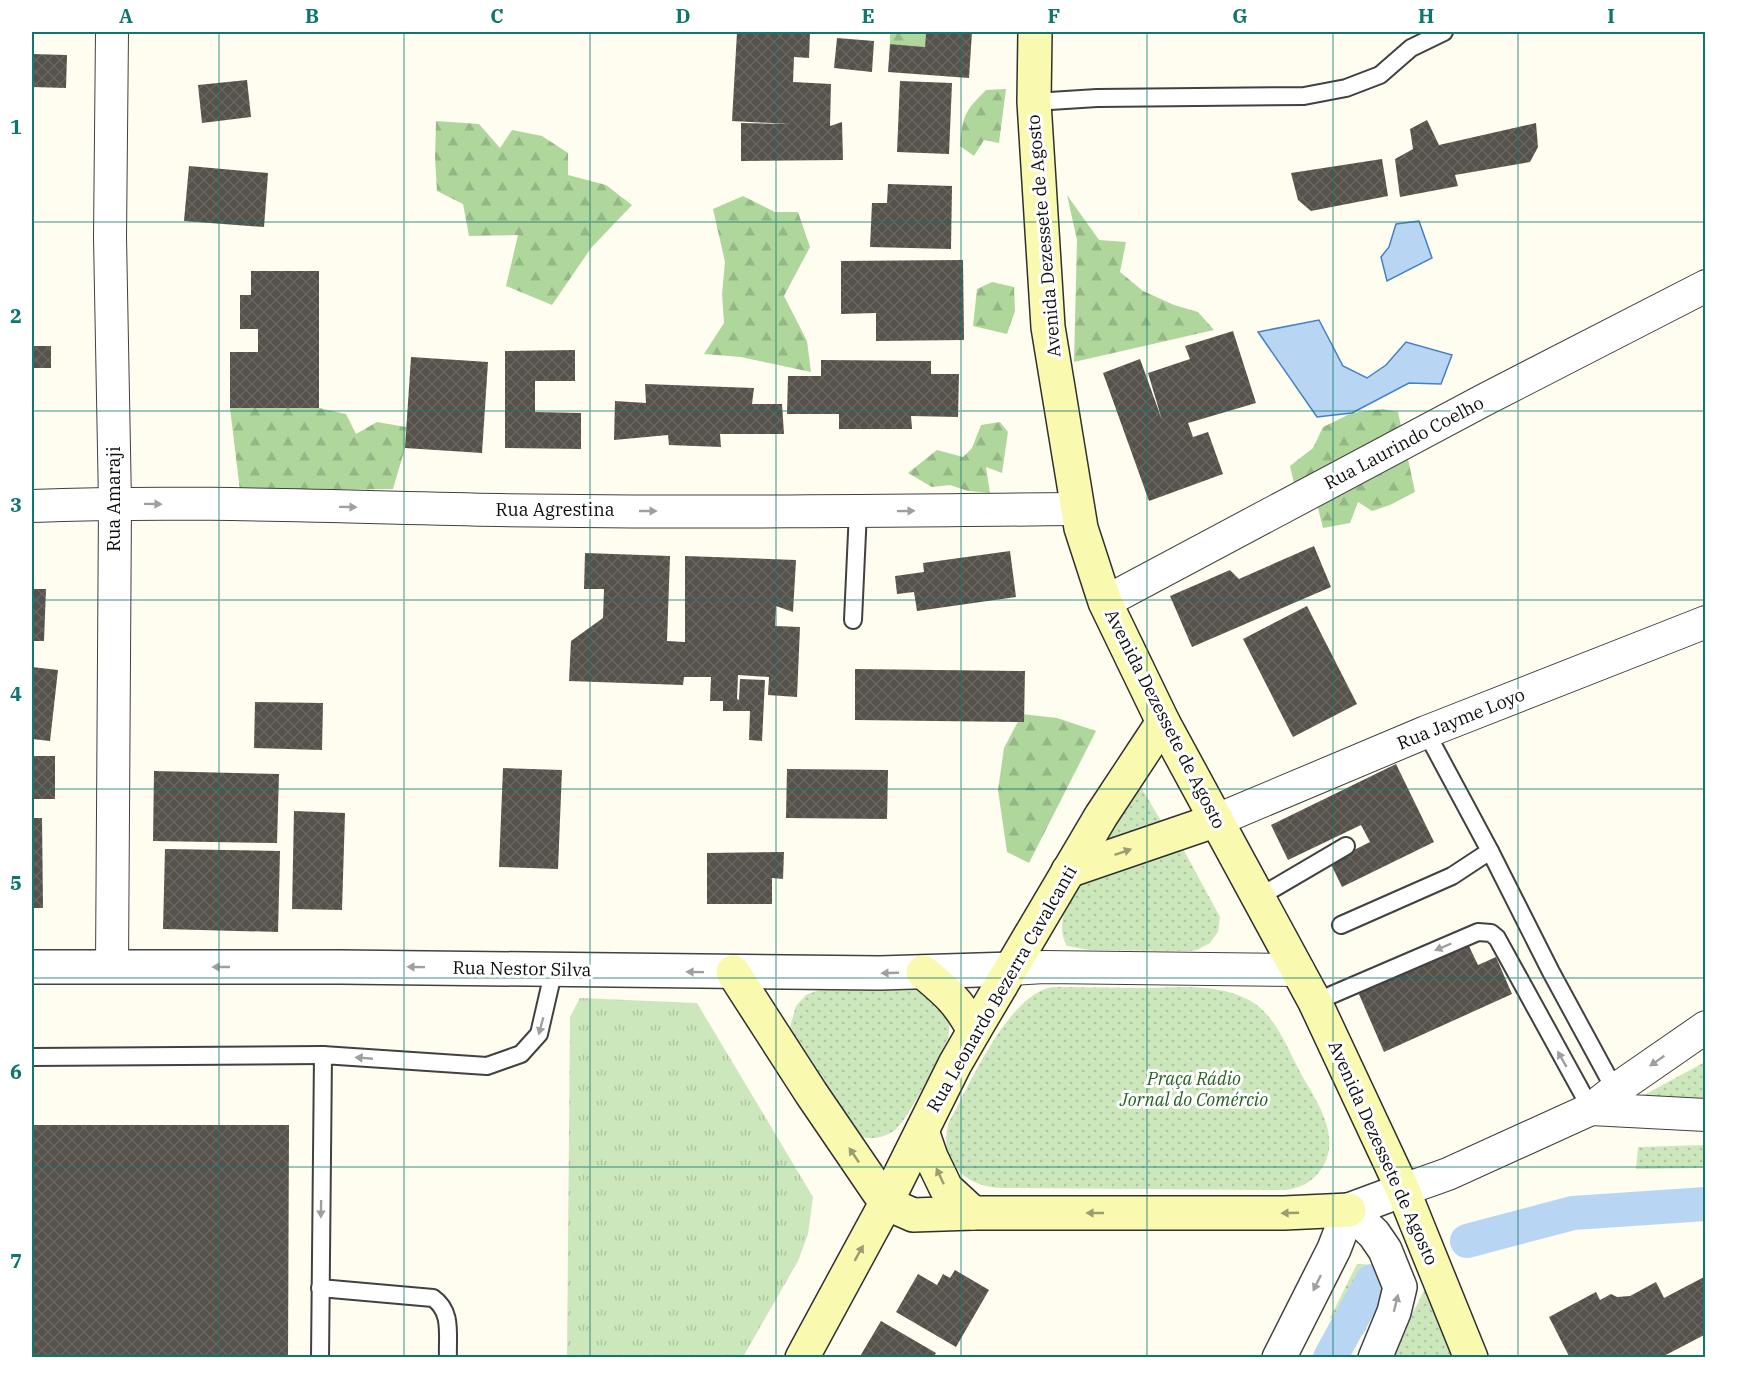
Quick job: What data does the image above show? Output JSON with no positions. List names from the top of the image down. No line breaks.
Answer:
{"streets":{"main road":["Avenida Dezessete de Agosto","Rua Leonardo Bezerra Cavalcanti"],"street":["Rua Laurindo Coelho","Rua Amaraji","Rua Agrestina","Rua Jayme Loyo","Rua Nestor Silva"]},"crossings":[["Avenida Dezessete de Agosto","Rua Laurindo Coelho"],["Avenida Dezessete de Agosto","Rua Agrestina"],["Avenida Dezessete de Agosto","Rua Jayme Loyo"],["Avenida Dezessete de Agosto","Rua Leonardo Bezerra Cavalcanti"],["Rua Amaraji","Rua Agrestina"],["Rua Amaraji","Rua Nestor Silva"],["Rua Nestor Silva","Rua Leonardo Bezerra Cavalcanti"]],"one_way":["Rua Agrestina","Rua Nestor Silva"],"parks":["Praça Rádio Jornal do Comércio"],"grid":{"columns":["A","B","C","D","E","F","G","H","I"],"rows":["1","2","3","4","5","6","7"]}}
